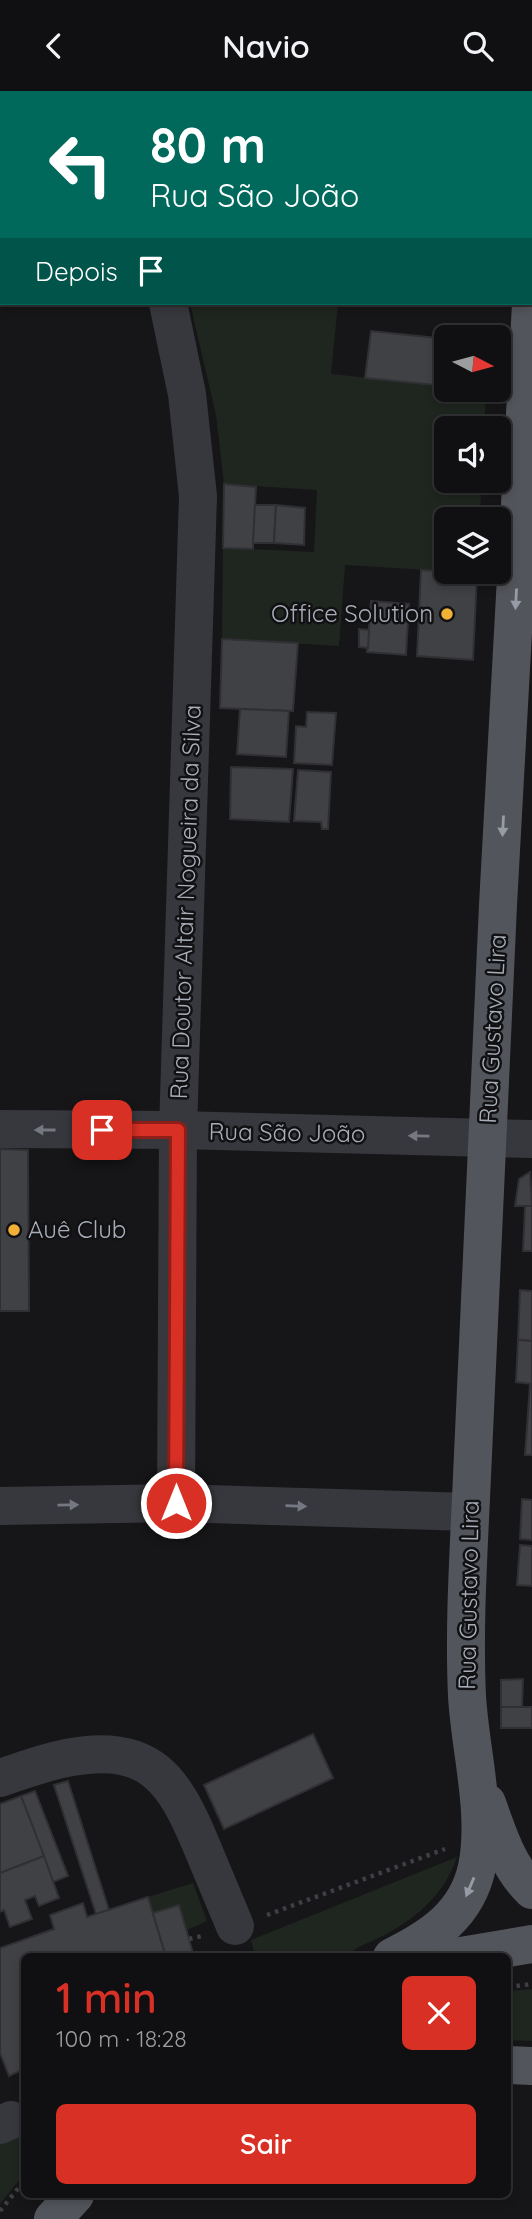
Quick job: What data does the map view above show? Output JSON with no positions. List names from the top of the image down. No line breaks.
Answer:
{"streets":{"main road":["Rua Gustavo Lira"],"street":["Rua Doutor Altair Nogueira da Silva","Rua São João"]},"crossings":[["Rua Doutor Altair Nogueira da Silva","Rua São João"],["Rua Gustavo Lira","Rua São João"]],"one_way":["Rua Gustavo Lira","Rua São João"],"places":["Office Solution","Auê Club"],"north":"right","page":{"header":"Navio","turn":["80 m","Rua São João"],"then":"Depois","heading":["1 min","100 m · 18:28"],"buttons":"Sair"}}
